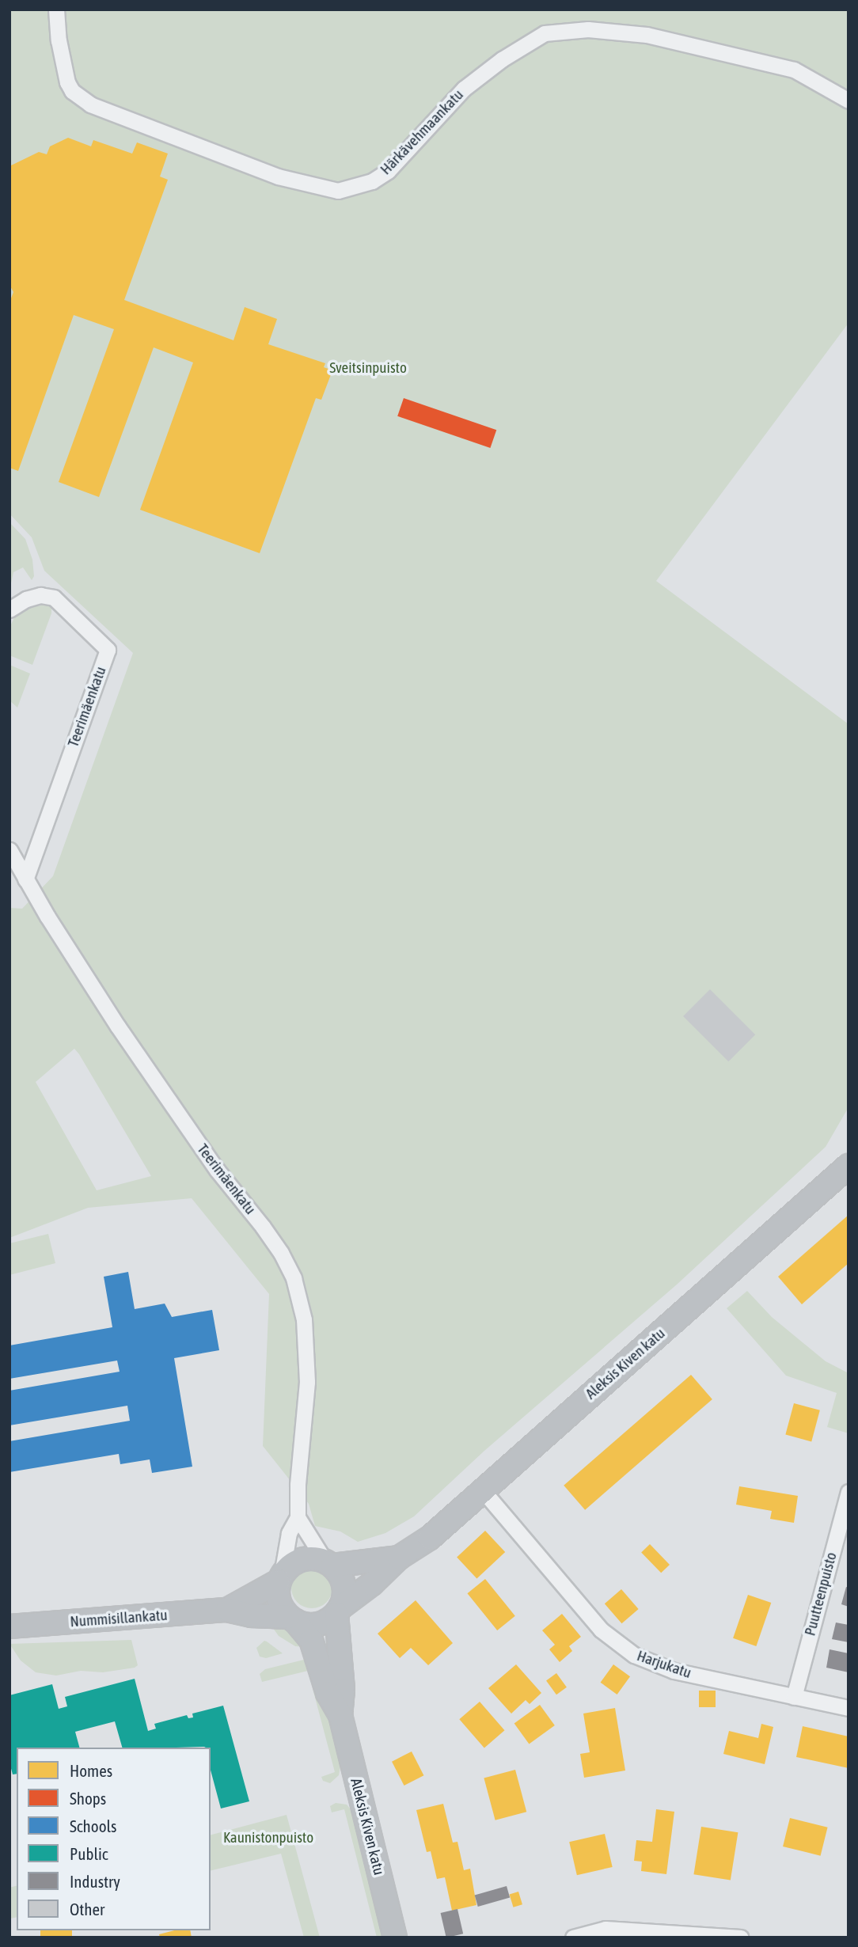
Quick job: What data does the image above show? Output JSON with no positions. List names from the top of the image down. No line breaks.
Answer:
{"streets":{"street":["Härkävehmaankatu","Teerimäenkatu","Aleksis Kiven katu","Puutteenpuisto","Nummisillankatu","Harjukatu"]},"crossings":[["Teerimäenkatu","Aleksis Kiven katu"],["Teerimäenkatu","Nummisillankatu"],["Aleksis Kiven katu","Nummisillankatu"],["Aleksis Kiven katu","Harjukatu"],["Puutteenpuisto","Harjukatu"]],"parks":["Sveitsinpuisto","Kaunistonpuisto"],"legend":["Homes","Shops","Schools","Public","Industry","Other"]}
